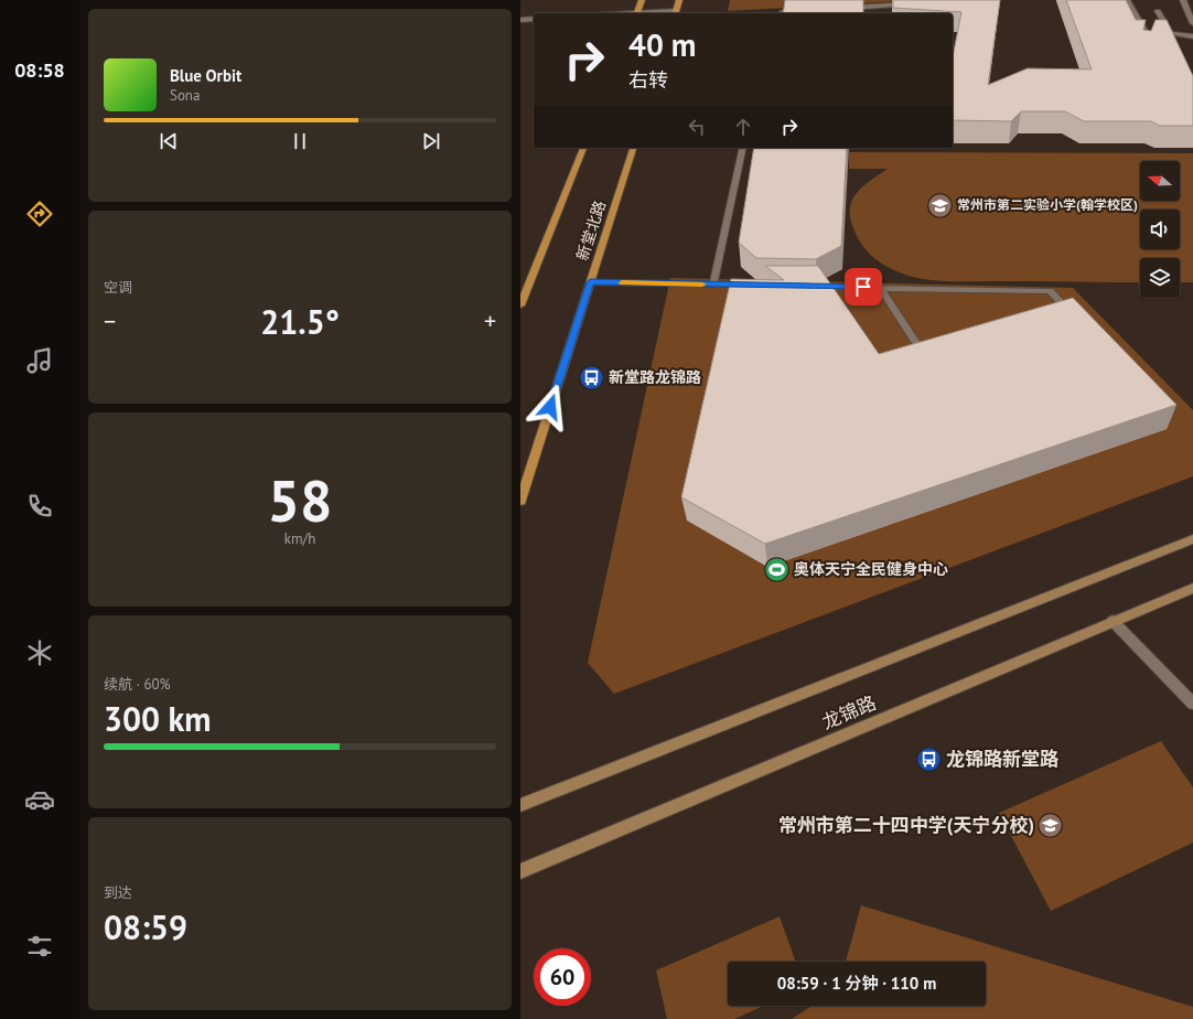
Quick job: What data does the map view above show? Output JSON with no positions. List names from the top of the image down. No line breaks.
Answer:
{"streets":{"main road":["新堂北路","龙锦路"]},"places":{"school or university":["常州市第二实验小学(翰学校区)","常州市第二十四中学(天宁分校)"],"bus stop":["新堂路龙锦路","龙锦路新堂路"],"sports":["奥体天宁全民健身中心"]},"north":"left","page":{"tabs":"08:58","turn":["40 m","右转"],"song":["Blue Orbit","Sona"],"tile":["空调",["58","km/h"],["续航 · 60%","300 km"],["到达","08:59"]],"heat":["−","21.5°","+"],"limit":"60","trip":"08:59 · 1 分钟 · 110 m"}}
